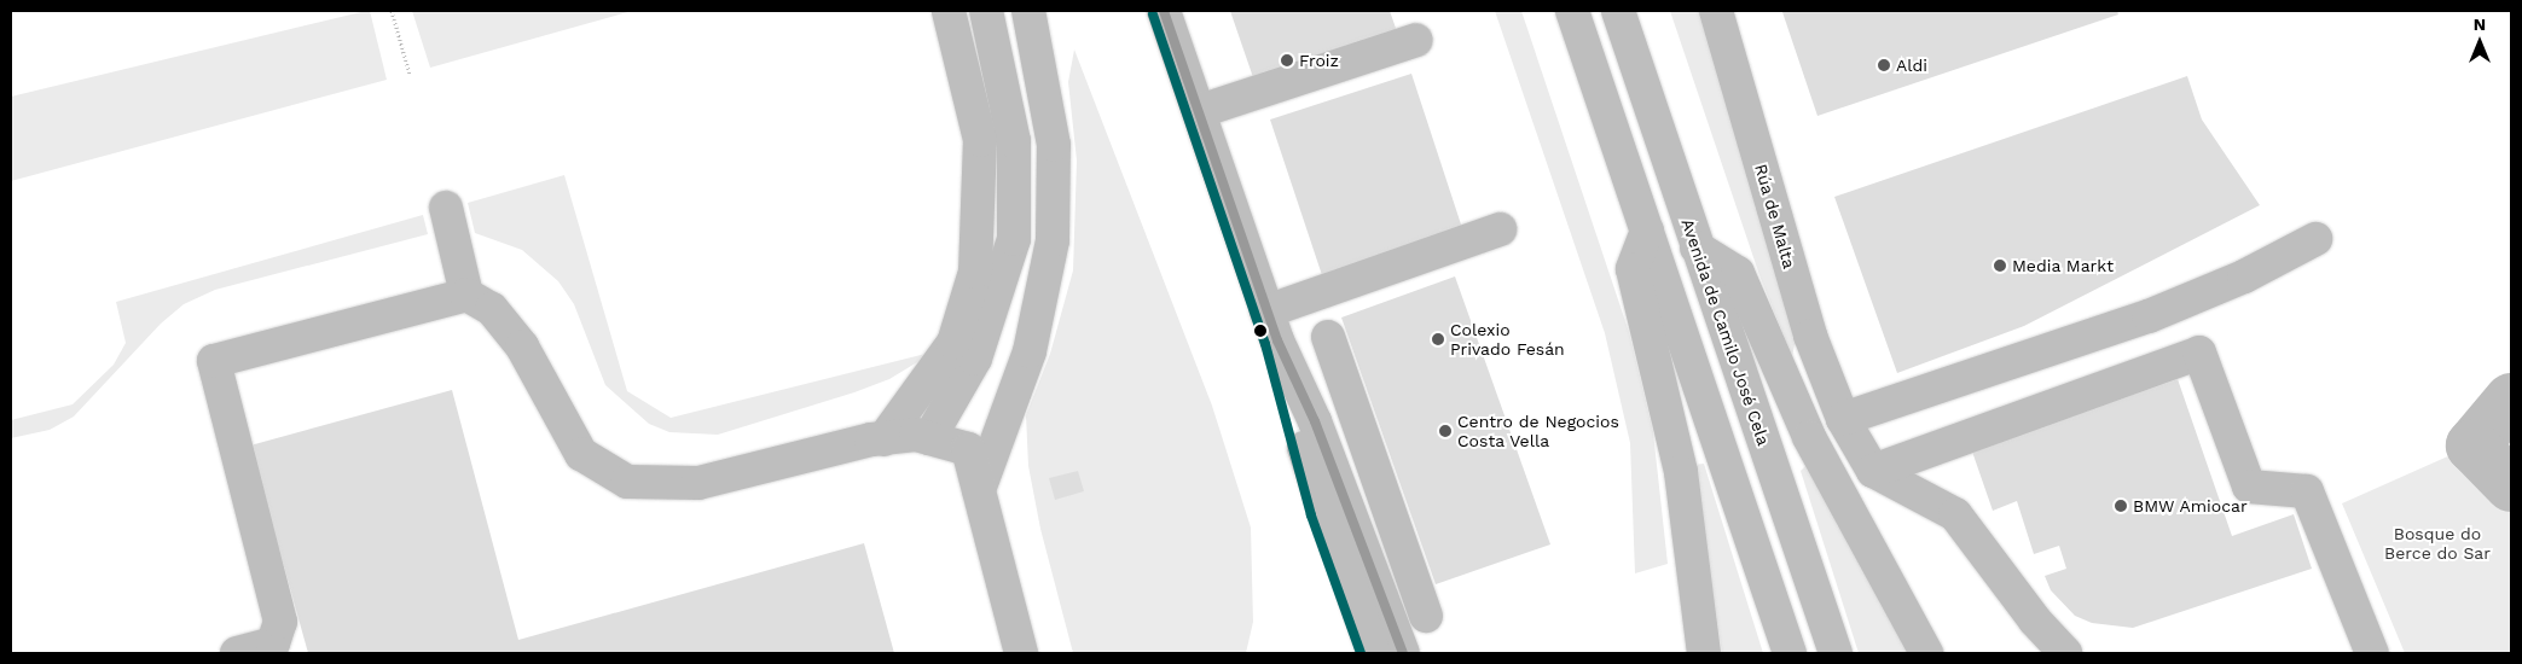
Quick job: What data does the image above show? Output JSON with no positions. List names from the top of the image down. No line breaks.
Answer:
{"streets":{"main road":["Rúa de Malta","Avenida de Camilo José Cela"]},"parks":["Bosque do Berce do Sar"],"places":["Froiz","Aldi","Media Markt","Colexio Privado Fesán","Centro de Negocios Costa Vella","BMW Amiocar"],"north":"top"}
